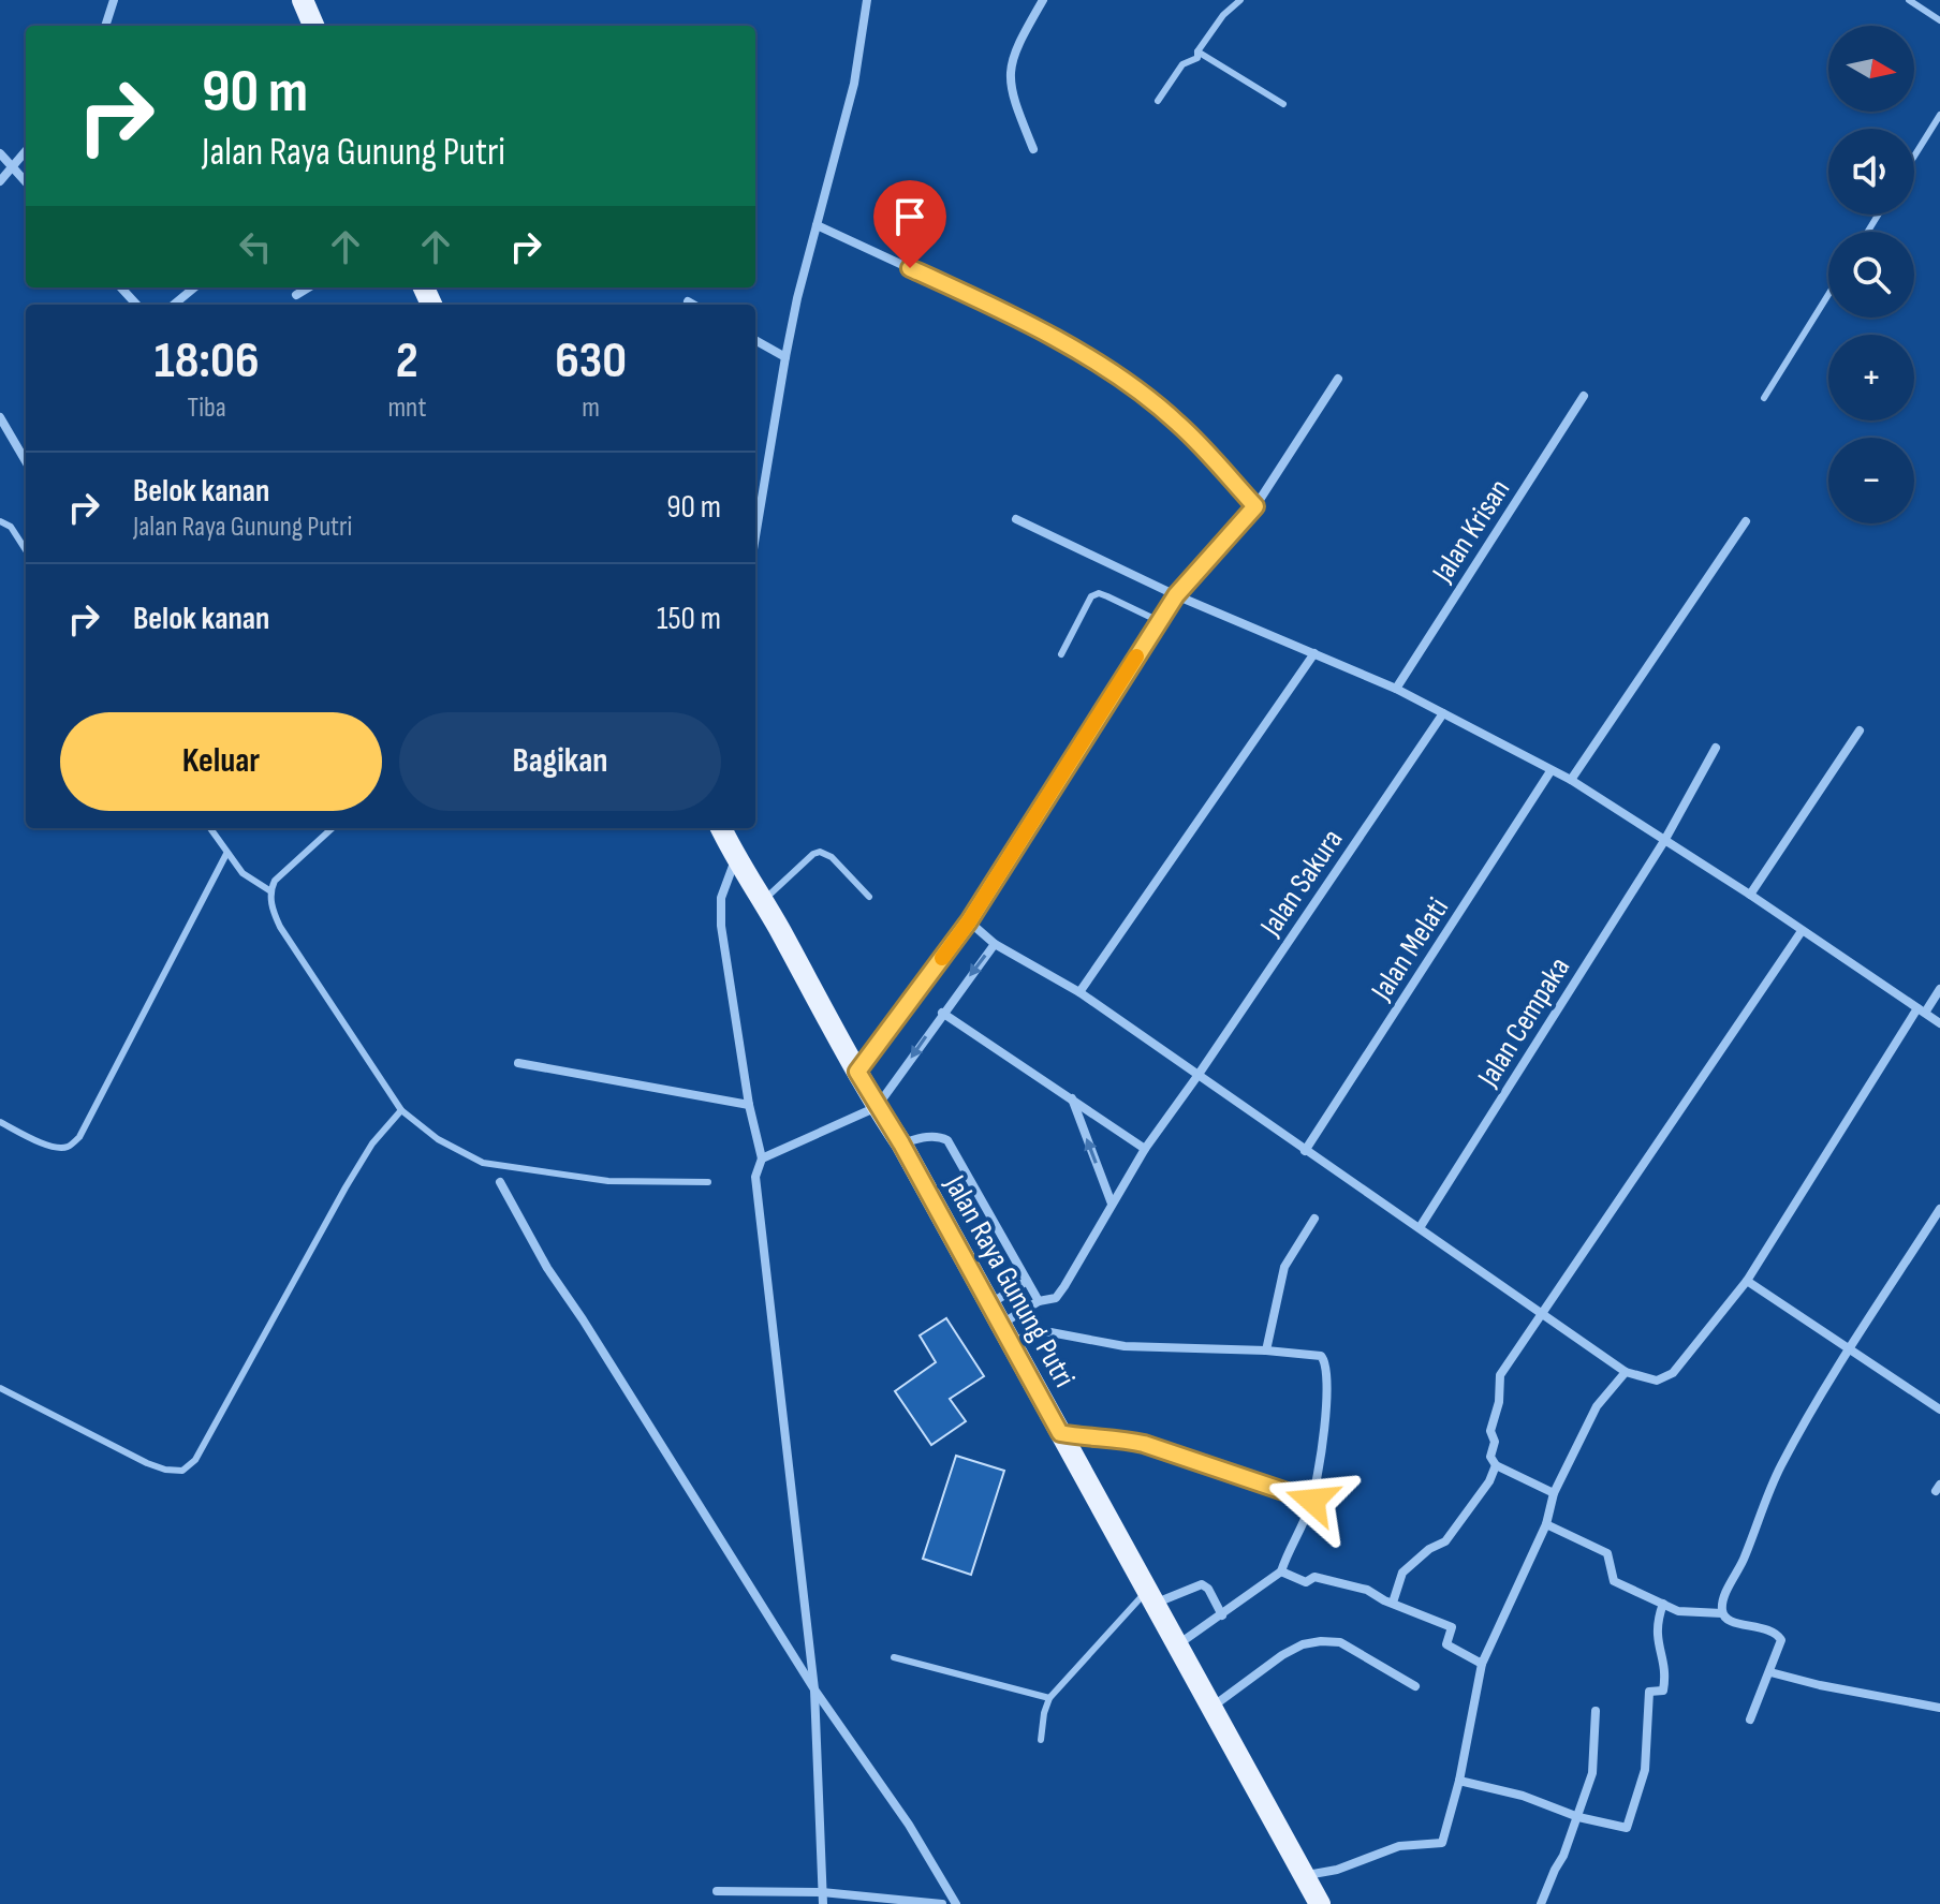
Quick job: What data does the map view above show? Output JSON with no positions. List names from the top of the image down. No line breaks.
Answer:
{"streets":{"main road":["Jalan Raya Gunung Putri"],"street":["Jalan Krisan","Jalan Sakura","Jalan Melati","Jalan Cempaka"]},"crossings":[["Jalan Sakura","Jalan Raya Gunung Putri"]],"north":"right","page":{"map_buttons":["+","−"],"turn":["90 m","Jalan Raya Gunung Putri"],"eta":["18:06","Tiba","2","mnt","630","m"],"list":[{"name":"Belok kanan","note":"Jalan Raya Gunung Putri","value":"90 m"},{"name":"Belok kanan","value":"150 m"}],"buttons":["Keluar","Bagikan"]}}
